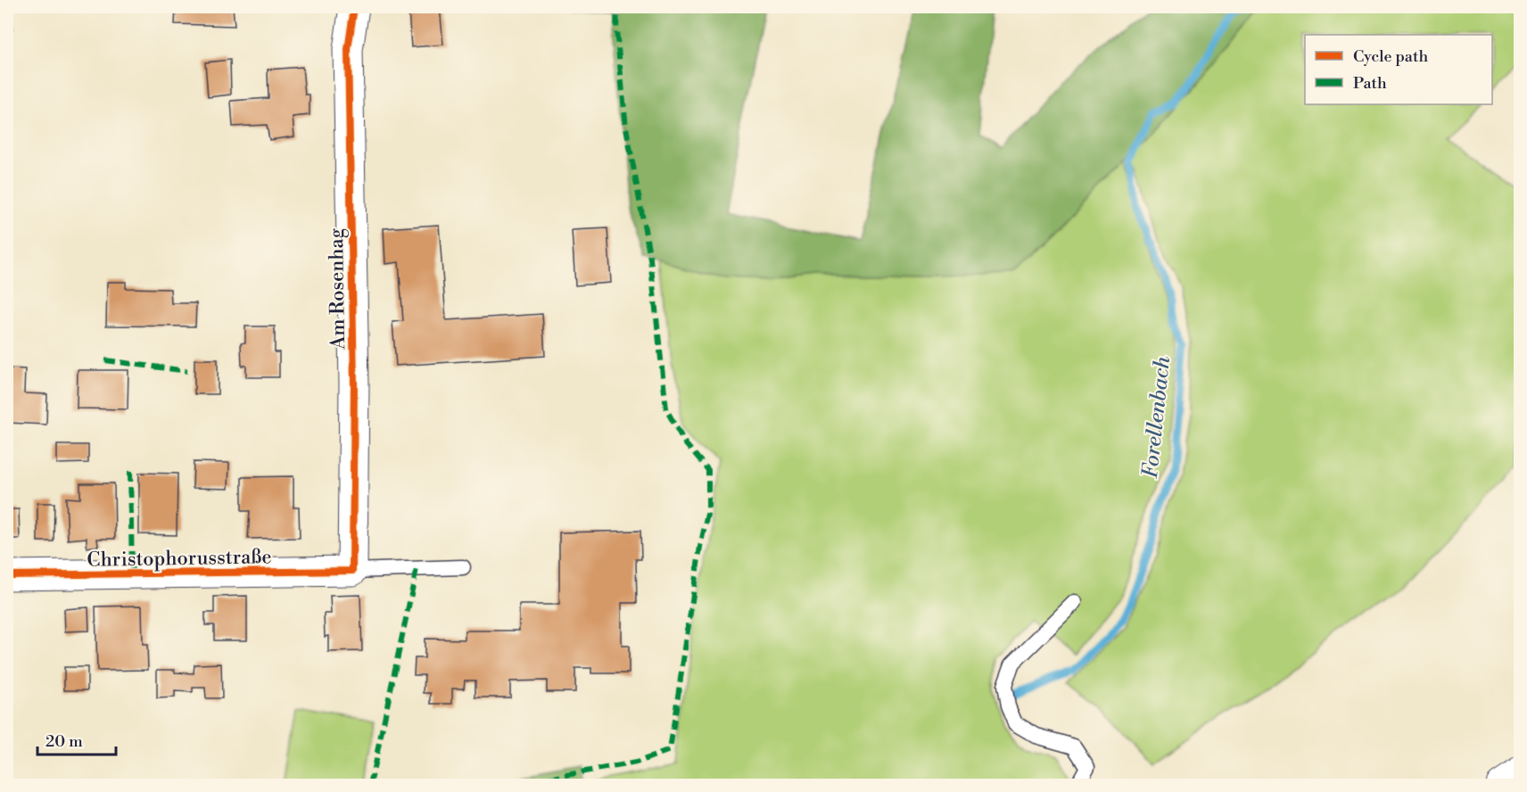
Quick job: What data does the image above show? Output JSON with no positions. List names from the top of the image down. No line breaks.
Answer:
{"streets":{"street":["Am Rosenhag","Christophorusstraße"]},"crossings":[["Am Rosenhag","Christophorusstraße"]],"water":["Forellenbach"],"legend":["Cycle path","Path"],"scale_bar":"20 m"}
